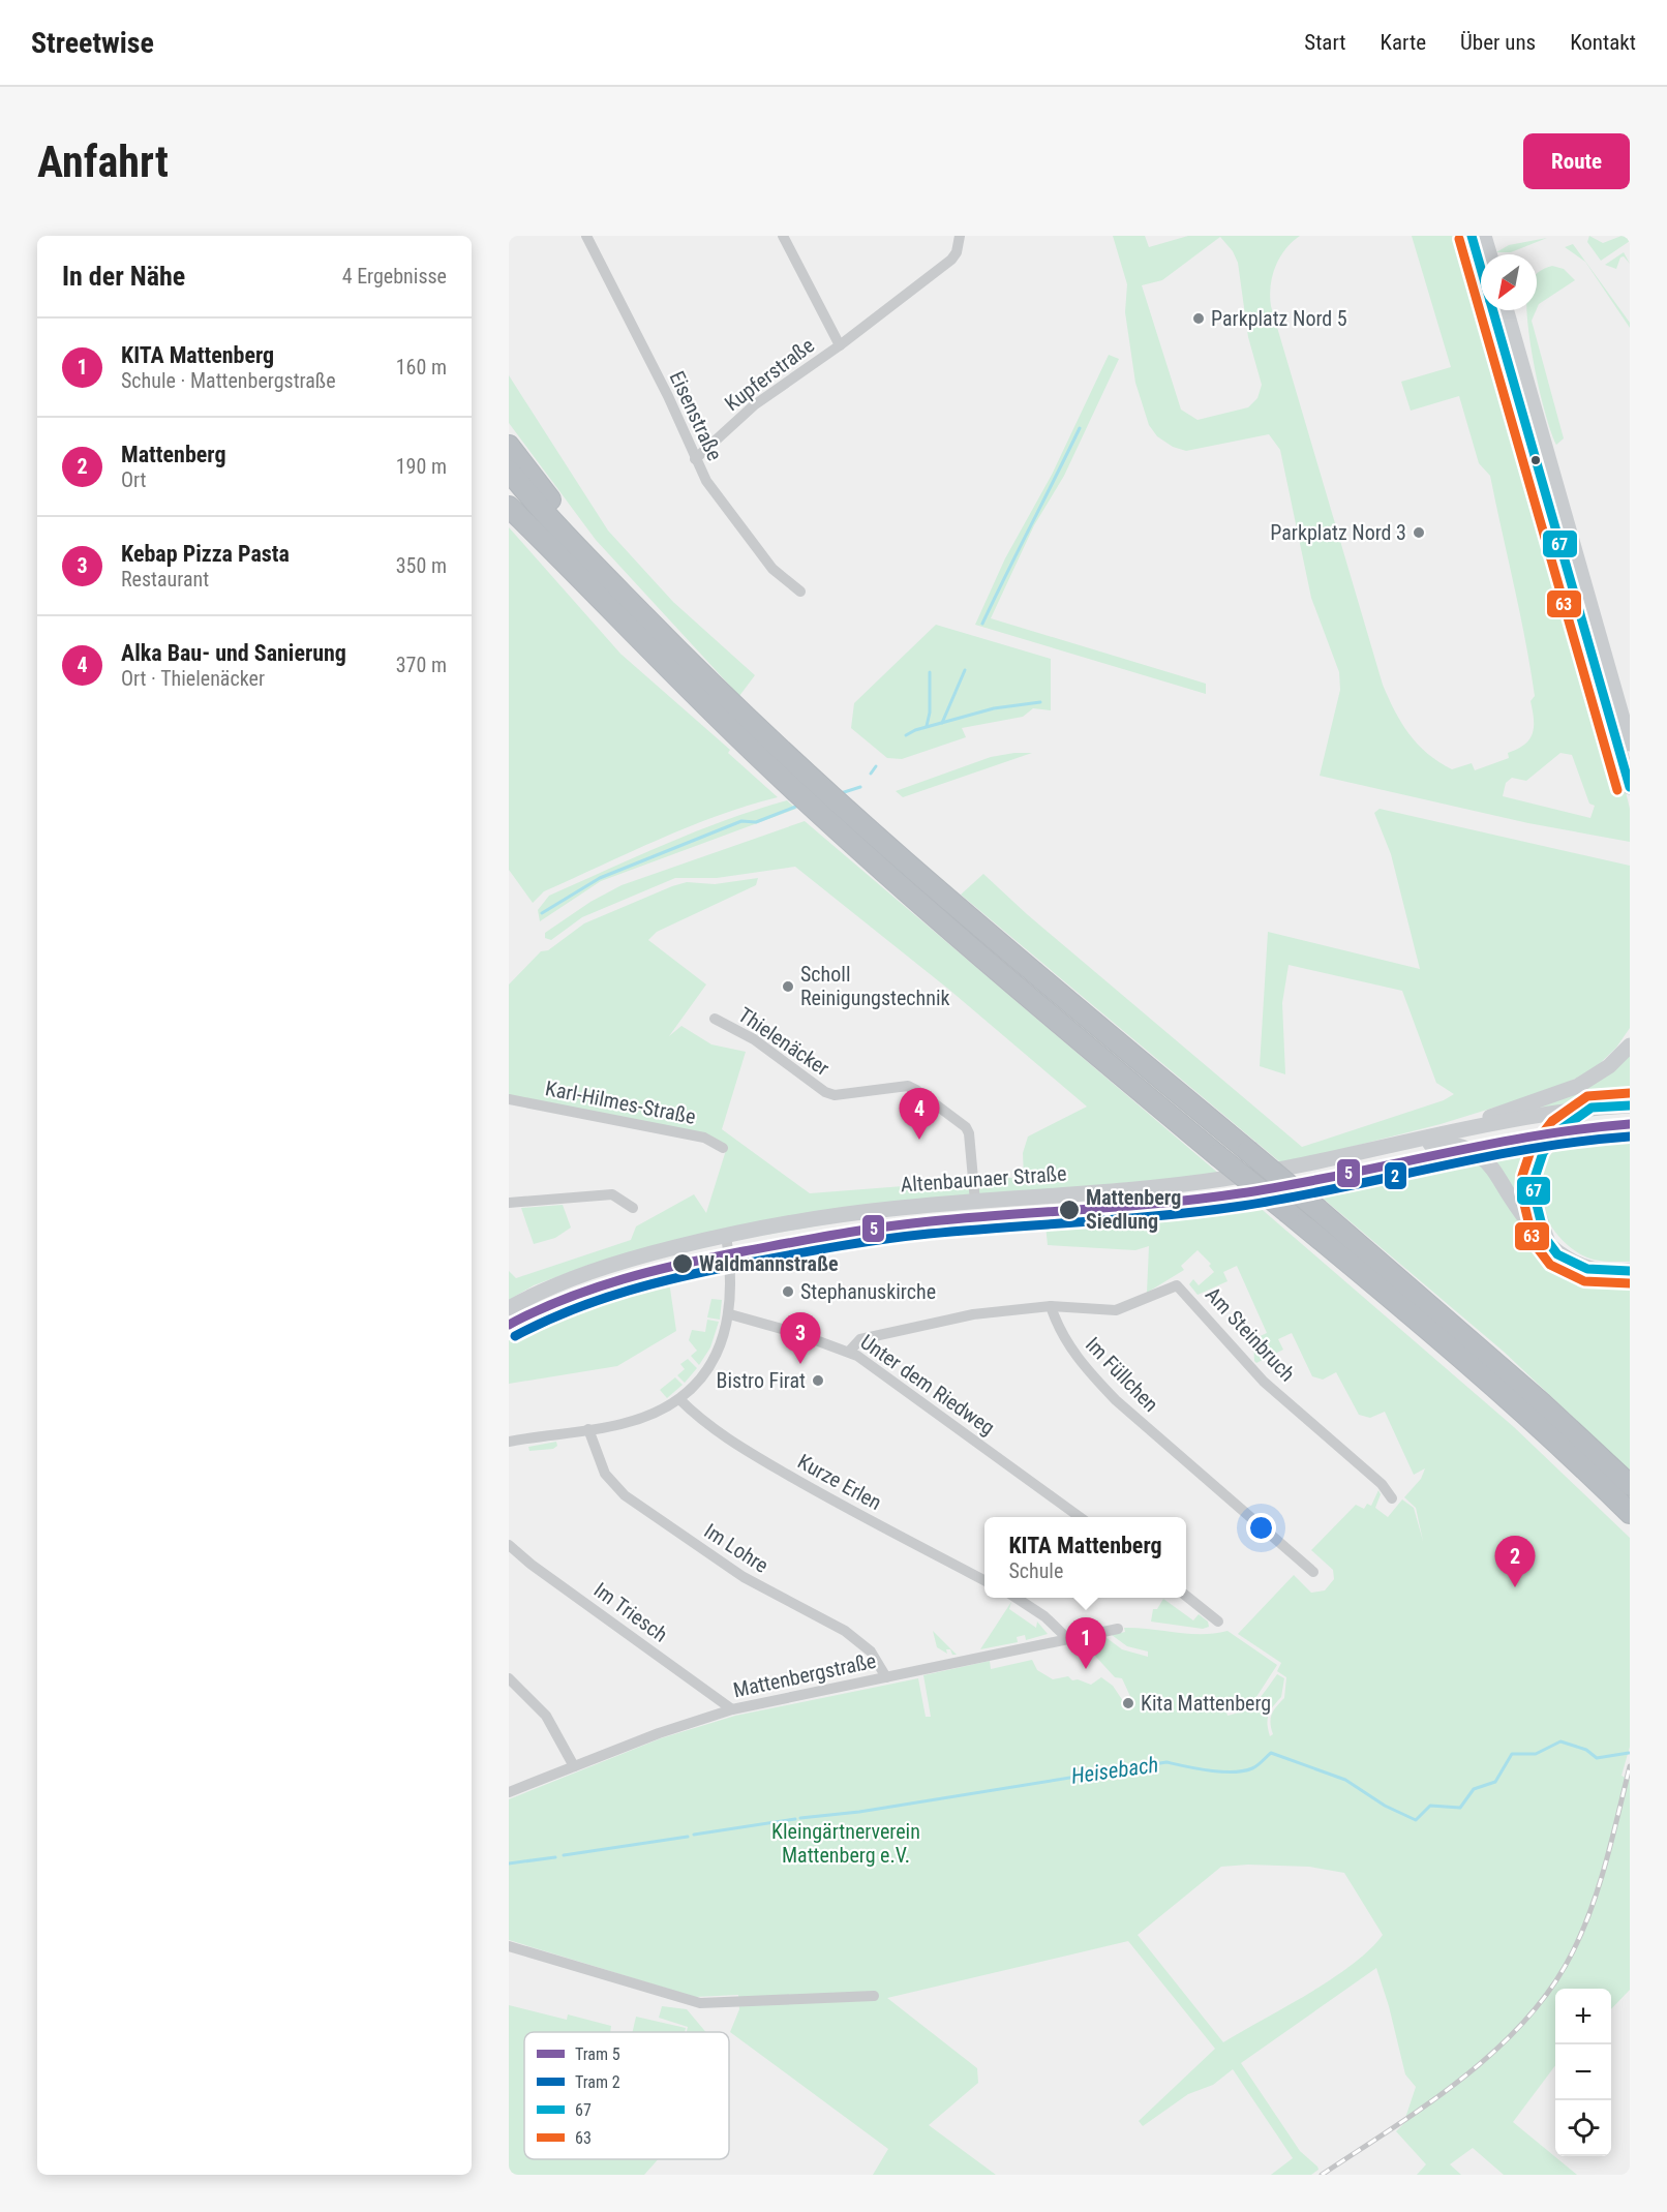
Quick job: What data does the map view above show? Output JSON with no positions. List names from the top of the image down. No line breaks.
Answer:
{"streets":{"main road":["Altenbaunaer Straße"],"street":["Kupferstraße","Eisenstraße","Thielenäcker","Karl-Hilmes-Straße","Am Steinbruch","Im Füllchen","Unter dem Riedweg","Kurze Erlen","Im Lohre","Im Triesch","Mattenbergstraße"]},"crossings":[["Kupferstraße","Eisenstraße"],["Thielenäcker","Altenbaunaer Straße"],["Am Steinbruch","Im Füllchen"],["Im Lohre","Mattenbergstraße"],["Im Triesch","Mattenbergstraße"]],"water":["Heisebach"],"parks":["Kleingärtnerverein Mattenberg e.V."],"places":["Parkplatz Nord 5","Parkplatz Nord 3","Scholl Reinigungstechnik","Mattenberg Siedlung","Waldmannstraße","Stephanuskirche","Bistro Firat","Kita Mattenberg"],"lines":["transit line 67","transit line 63","tram line 5","tram line 2"],"legend":["Tram 5","Tram 2","67","63"],"north":"bottom left","page":{"header":"Streetwise","nav":["Start","Karte","Über uns","Kontakt"],"buttons":"Route","title":"Anfahrt","heading":["In der Nähe","4 Ergebnisse"],"list":[{"mark":"1","name":"KITA Mattenberg","note":"Schule · Mattenbergstraße","value":"160 m"},{"mark":"2","name":"Mattenberg","note":"Ort","value":"190 m"},{"mark":"3","name":"Kebap Pizza Pasta","note":"Restaurant","value":"350 m"},{"mark":"4","name":"Alka Bau- und Sanierung","note":"Ort · Thielenäcker","value":"370 m"}],"pins":["4","3","2","1"],"popup":["KITA Mattenberg","Schule"],"map_buttons":["+","−"]}}
